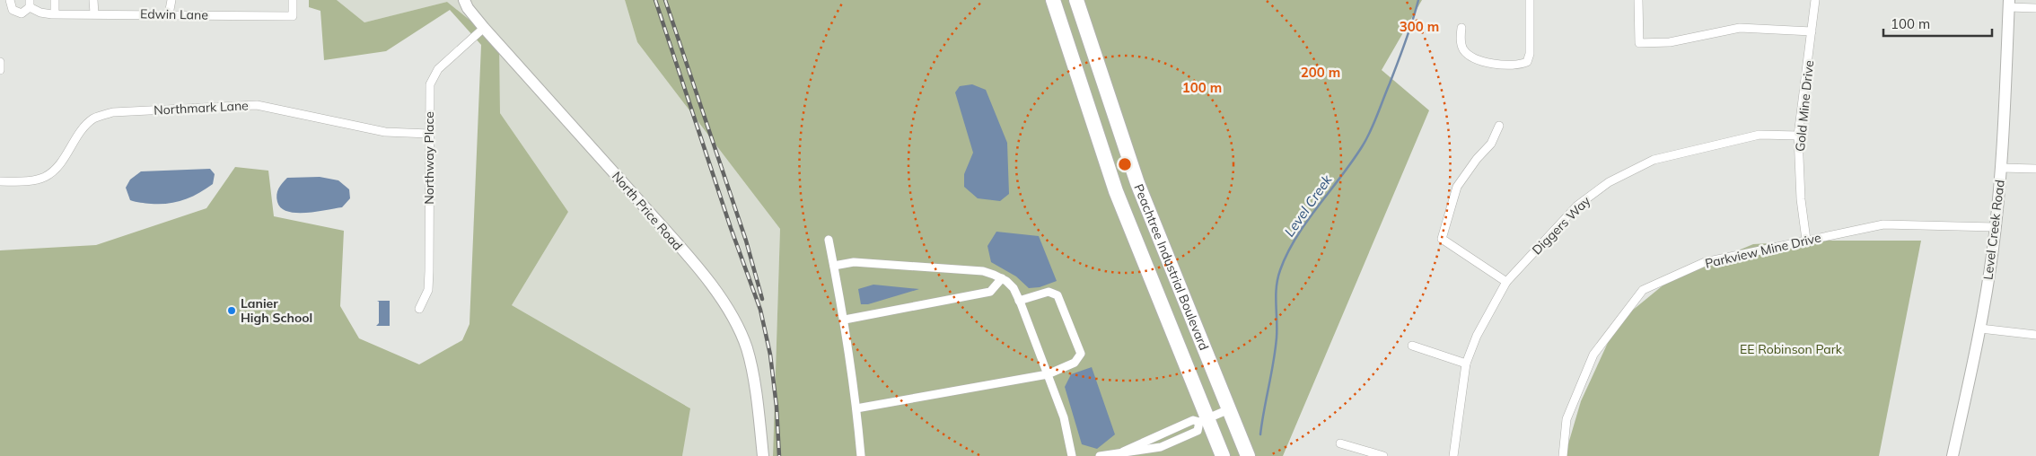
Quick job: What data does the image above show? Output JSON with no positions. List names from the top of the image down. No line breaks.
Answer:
{"streets":{"highway":["Peachtree Industrial Boulevard"],"street":["Edwin Lane","Gold Mine Drive","Northmark Lane","Northway Place","North Price Road","Diggers Way","Level Creek Road","Parkview Mine Drive"]},"crossings":[["Gold Mine Drive","Diggers Way"],["Gold Mine Drive","Parkview Mine Drive"],["Northmark Lane","Northway Place"],["Northway Place","North Price Road"],["Level Creek Road","Parkview Mine Drive"]],"water":["Level Creek"],"parks":["EE Robinson Park"],"places":["Lanier High School"],"scale_bar":"100 m","rings":["300 m","200 m","100 m"]}
